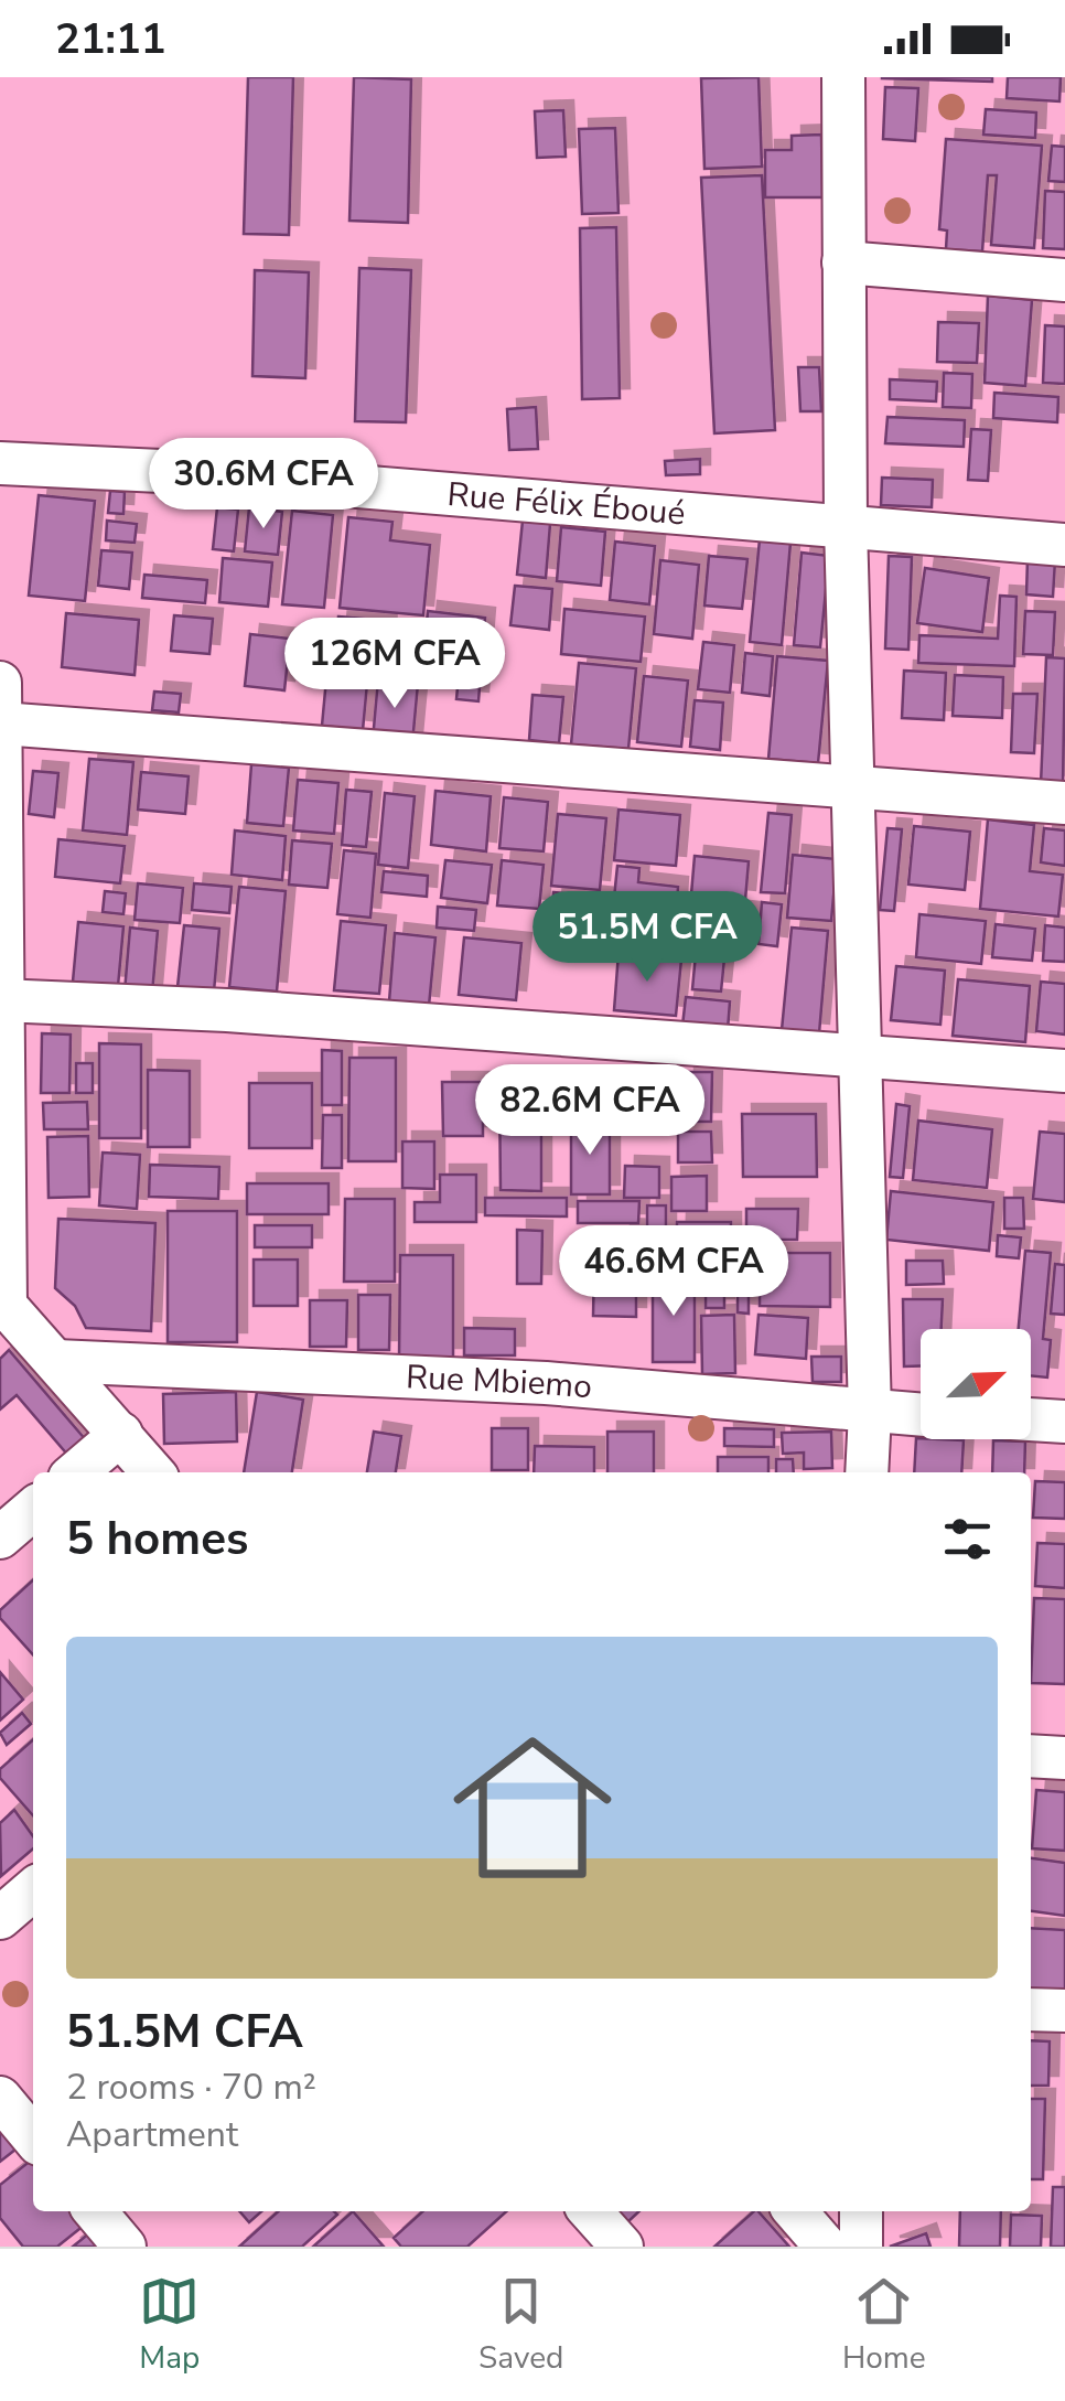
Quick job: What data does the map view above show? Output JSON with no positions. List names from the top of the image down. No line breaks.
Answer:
{"streets":{"street":["Rue Félix Éboué","Rue Mbiemo"]},"north":"top right","page":{"status":"21:11","price":["30.6M CFA","126M CFA","51.5M CFA","82.6M CFA","46.6M CFA"],"heading":"5 homes","list":[{"name":"51.5M CFA","note":"2 rooms · 70 m² · Apartment"}],"tabs":["Map","Saved","Home"]}}
